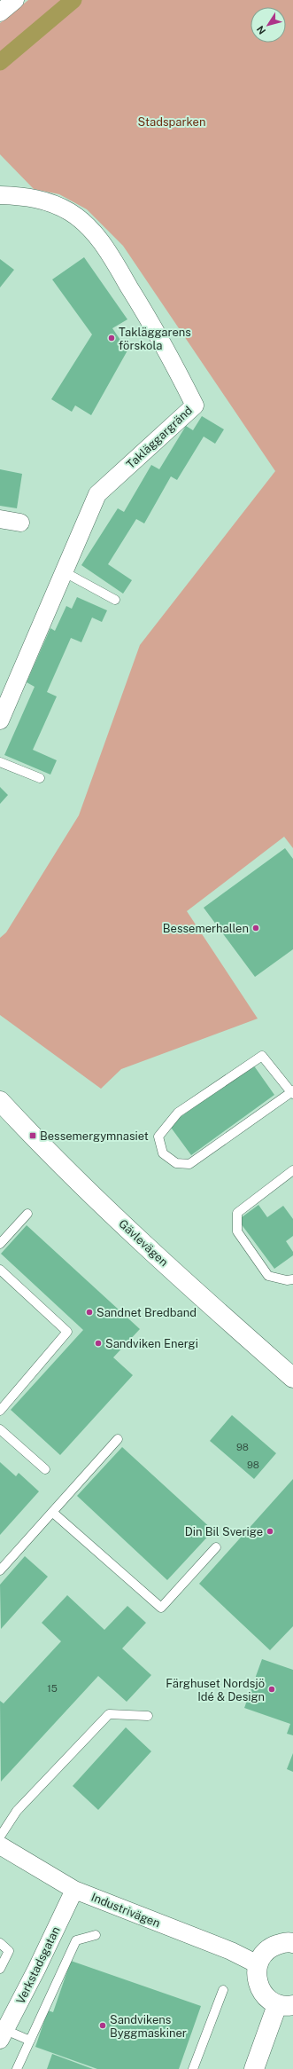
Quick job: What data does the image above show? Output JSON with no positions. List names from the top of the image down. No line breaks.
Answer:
{"streets":{"main road":["Gävlevägen"],"street":["Takläggargränd","Industrivägen","Verkstadsgatan"]},"crossings":[["Industrivägen","Verkstadsgatan"]],"parks":["Stadsparken"],"places":{"other":["Takläggarens förskola","Bessemerhallen","Sandnet Bredband","Sandviken Energi","Din Bil Sverige","Färghuset Nordsjö Idé & Design","Sandvikens Byggmaskiner"],"transit":["Bessemergymnasiet"]},"house_numbers":["98","98","15"],"north":"bottom left"}
